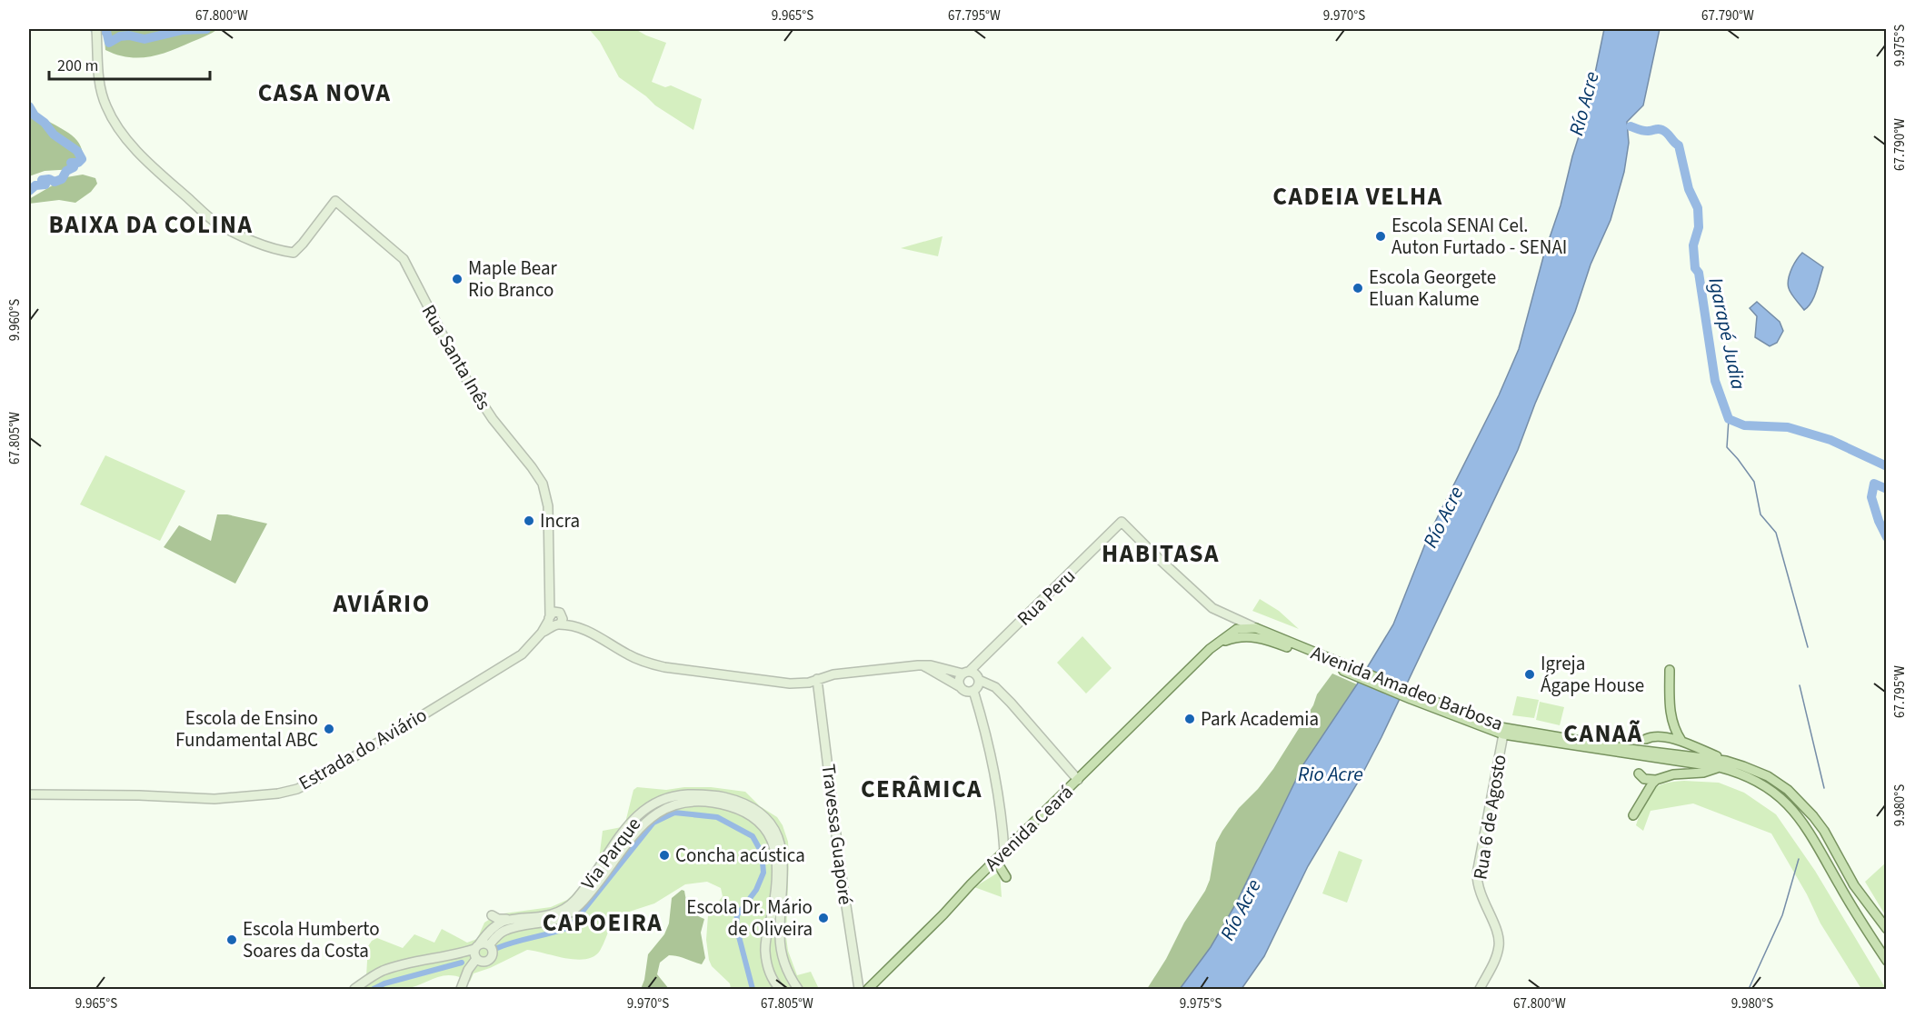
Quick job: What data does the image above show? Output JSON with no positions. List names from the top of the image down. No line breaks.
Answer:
{"streets":{"main road":["Avenida Amadeo Barbosa","Avenida Ceará"],"street":["Rua Santa Inês","Rua Peru","Estrada do Aviário","Rua 6 de Agosto","Travessa Guaporé","Via Parque"]},"crossings":[["Rua Santa Inês","Estrada do Aviário"],["Rua Peru","Avenida Amadeo Barbosa"],["Avenida Amadeo Barbosa","Rua 6 de Agosto"],["Avenida Amadeo Barbosa","Avenida Ceará"]],"districts":["CASA NOVA","CADEIA VELHA","BAIXA DA COLINA","HABITASA","AVIÁRIO","CANAÃ","CERÂMICA","CAPOEIRA"],"water":["Río Acre","Igarapé Judia","Rio Acre"],"places":["Escola SENAI Cel. Auton Furtado - SENAI","Maple Bear Rio Branco","Escola Georgete Eluan Kalume","Incra","Igreja Ágape House","Park Academia","Escola de Ensino Fundamental ABC","Concha acústica","Escola Dr. Mário de Oliveira","Escola Humberto Soares da Costa"],"scale_bar":"200 m","coordinates":["67.800°W","9.965°S","67.795°W","9.970°S","67.790°W","9.975°S","9.960°S","67.805°W","9.980°S"]}
